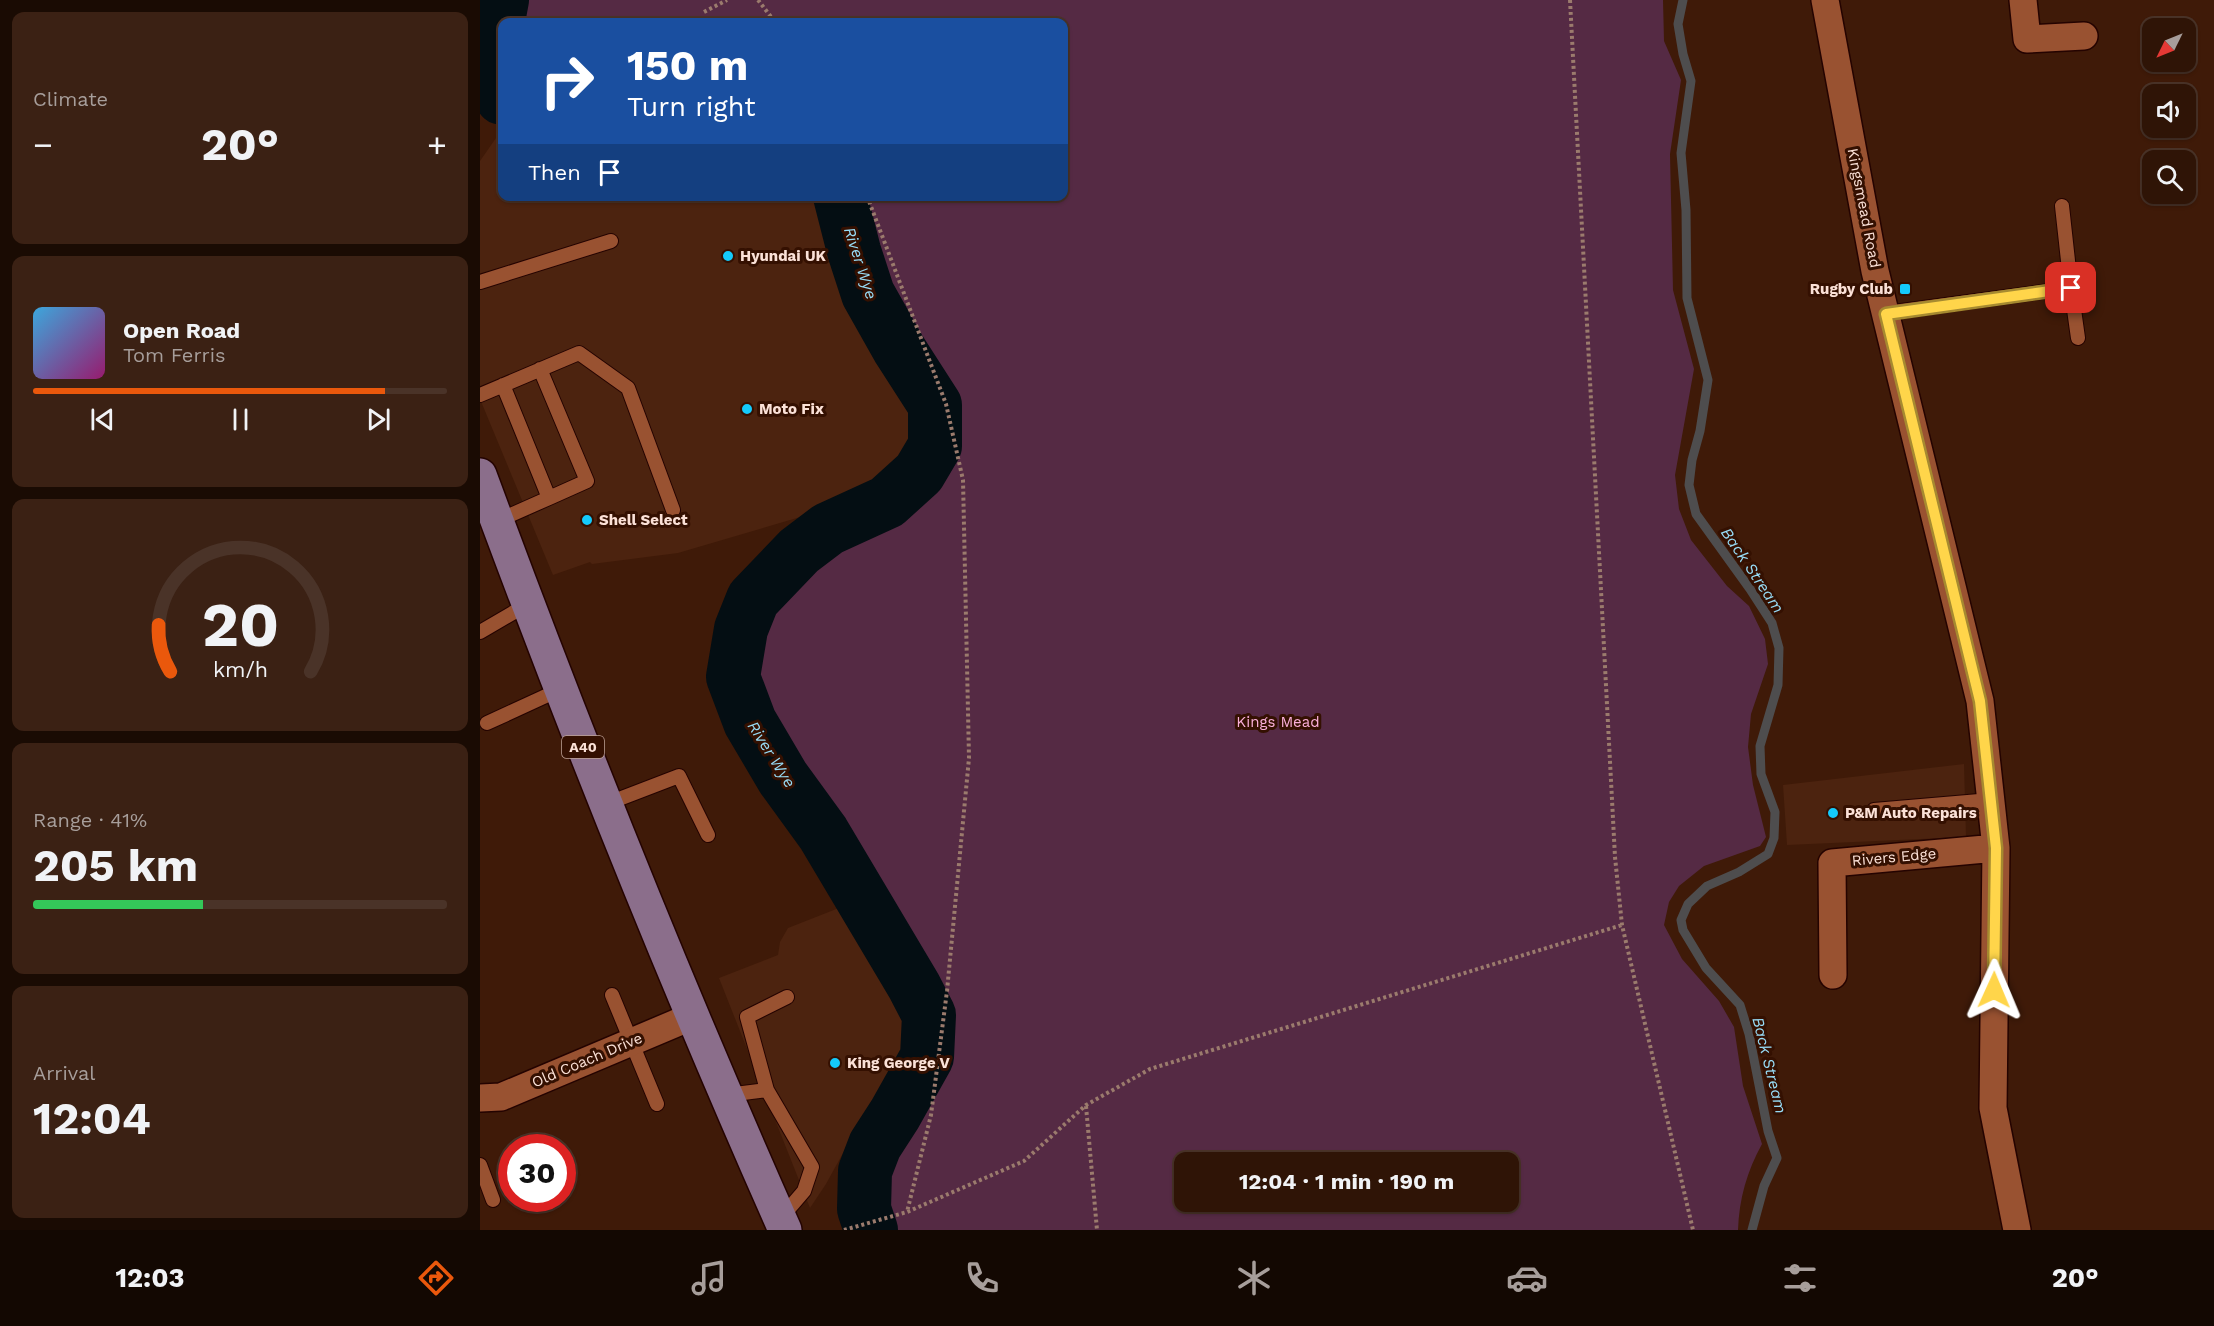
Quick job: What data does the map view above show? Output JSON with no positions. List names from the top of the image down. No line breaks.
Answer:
{"streets":{"main road":["A40"],"street":["Kingsmead Road","Rivers Edge","Old Coach Drive"]},"crossings":[["Kingsmead Road","Rivers Edge"],["A40","Old Coach Drive"]],"water":["River Wye","Back Stream"],"parks":["Kings Mead"],"places":{"other":["Hyundai UK","Moto Fix","Shell Select","P&M Auto Repairs","King George V"],"transit":["Rugby Club"]},"north":"bottom left","page":{"tile":["Climate",["Range · 41%","205 km"],["Arrival","12:04"]],"turn":["150 m","Turn right"],"heat":["−","20°","+"],"then":"Then","song":["Open Road","Tom Ferris"],"limit":"30","trip":"12:04 · 1 min · 190 m","tabs":["12:03","20°"],"gauge":["20","km/h"]}}
